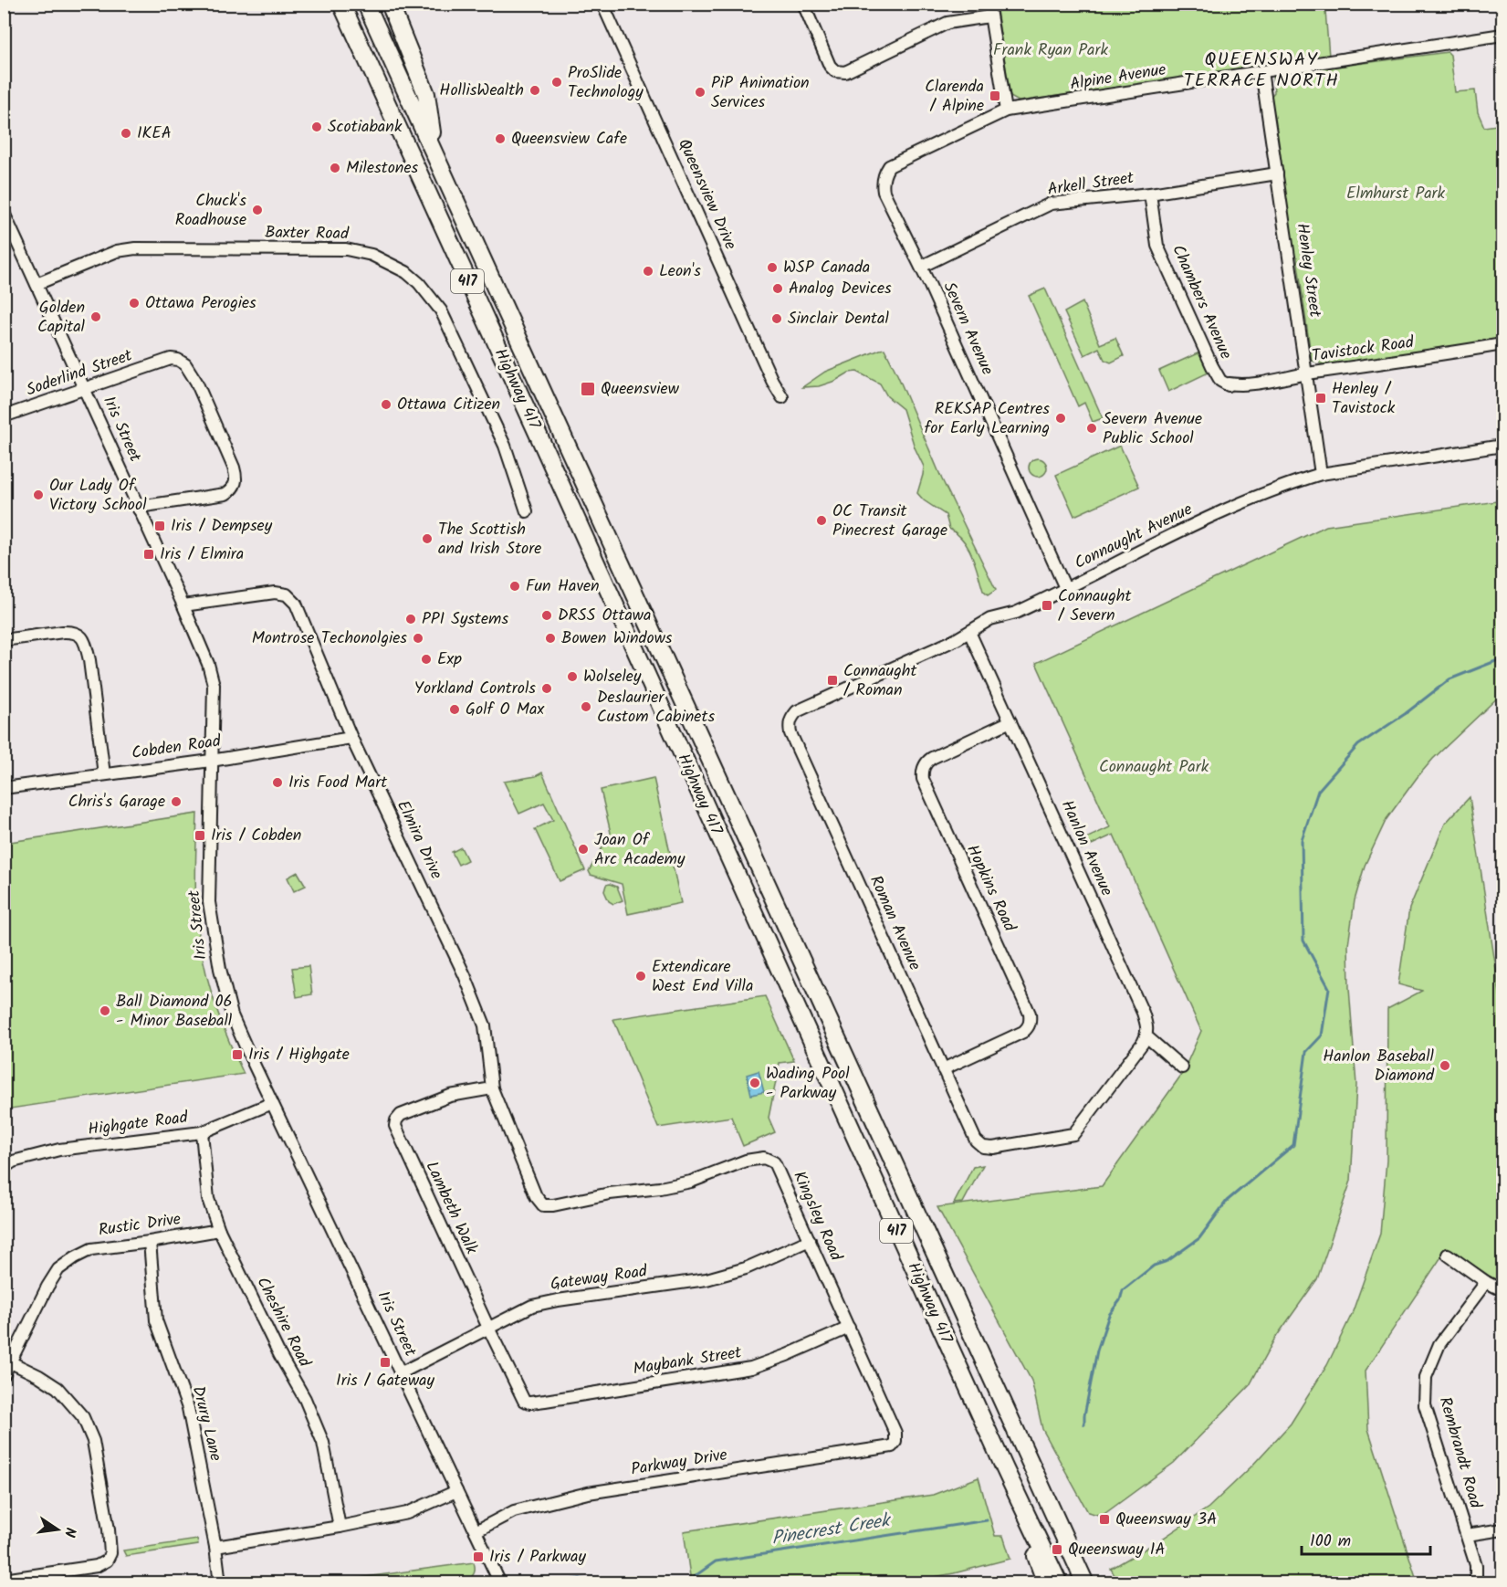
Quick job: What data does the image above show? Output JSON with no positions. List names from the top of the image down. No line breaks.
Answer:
{"streets":{"highway":["417","Highway 417"],"street":["Alpine Avenue","Arkell Street","Queensview Drive","Baxter Road","Henley Street","Chambers Avenue","Severn Avenue","Tavistock Road","Soderlind Street","Iris Street","Connaught Avenue","Cobden Road","Elmira Drive","Hanlon Avenue","Hopkins Road","Roman Avenue","Highgate Road","Lambeth Walk","Kingsley Road","Rustic Drive","Gateway Road","Cheshire Road","Maybank Street","Drury Lane","Rembrandt Road","Parkway Drive"]},"crossings":[["Alpine Avenue","Henley Street"],["Alpine Avenue","Severn Avenue"],["Arkell Street","Henley Street"],["Arkell Street","Chambers Avenue"],["Arkell Street","Severn Avenue"],["Baxter Road","Iris Street"],["Henley Street","Tavistock Road"],["Henley Street","Connaught Avenue"],["Chambers Avenue","Tavistock Road"],["Severn Avenue","Connaught Avenue"],["Soderlind Street","Iris Street"],["Iris Street","Cobden Road"],["Iris Street","Elmira Drive"],["Iris Street","Highgate Road"],["Iris Street","Gateway Road"],["Iris Street","Parkway Drive"],["Connaught Avenue","Hanlon Avenue"],["Connaught Avenue","Roman Avenue"],["Cobden Road","Elmira Drive"],["Elmira Drive","Lambeth Walk"],["Elmira Drive","Kingsley Road"],["Hanlon Avenue","Hopkins Road"],["Hanlon Avenue","Roman Avenue"],["Hopkins Road","Roman Avenue"],["Highgate Road","Cheshire Road"],["Lambeth Walk","Gateway Road"],["Lambeth Walk","Maybank Street"],["Kingsley Road","Gateway Road"],["Kingsley Road","Maybank Street"],["Kingsley Road","Parkway Drive"],["Rustic Drive","Cheshire Road"],["Rustic Drive","Drury Lane"]],"districts":["QUEENSWAY TERRACE NORTH"],"water":["Pinecrest Creek"],"parks":["Frank Ryan Park","Elmhurst Park","Connaught Park"],"places":{"other":["ProSlide Technology","HollisWealth","PiP Animation Services","Scotiabank","IKEA","Queensview Cafe","Milestones","Chuck's Roadhouse","WSP Canada","Leon's","Analog Devices","Ottawa Perogies","Golden Capital","Sinclair Dental","Ottawa Citizen","REKSAP Centres for Early Learning","Severn Avenue Public School","Our Lady Of Victory School","OC Transit Pinecrest Garage","The Scottish and Irish Store","Fun Haven","DRSS Ottawa","PPI Systems","Montrose Techonolgies","Bowen Windows","Exp","Wolseley","Yorkland Controls","Deslaurier Custom Cabinets","Golf O Max","Iris Food Mart","Chris's Garage","Joan Of Arc Academy","Extendicare West End Villa","Ball Diamond 06 - Minor Baseball","Hanlon Baseball Diamond","Wading Pool - Parkway"],"transit":["Clarenda / Alpine","Queensview","Henley / Tavistock","Iris / Dempsey","Iris / Elmira","Connaught / Severn","Connaught / Roman","Iris / Cobden","Iris / Highgate","Iris / Gateway","Queensway 3A","Queensway 1A","Iris / Parkway"]},"scale_bar":"100 m","north":"right"}
